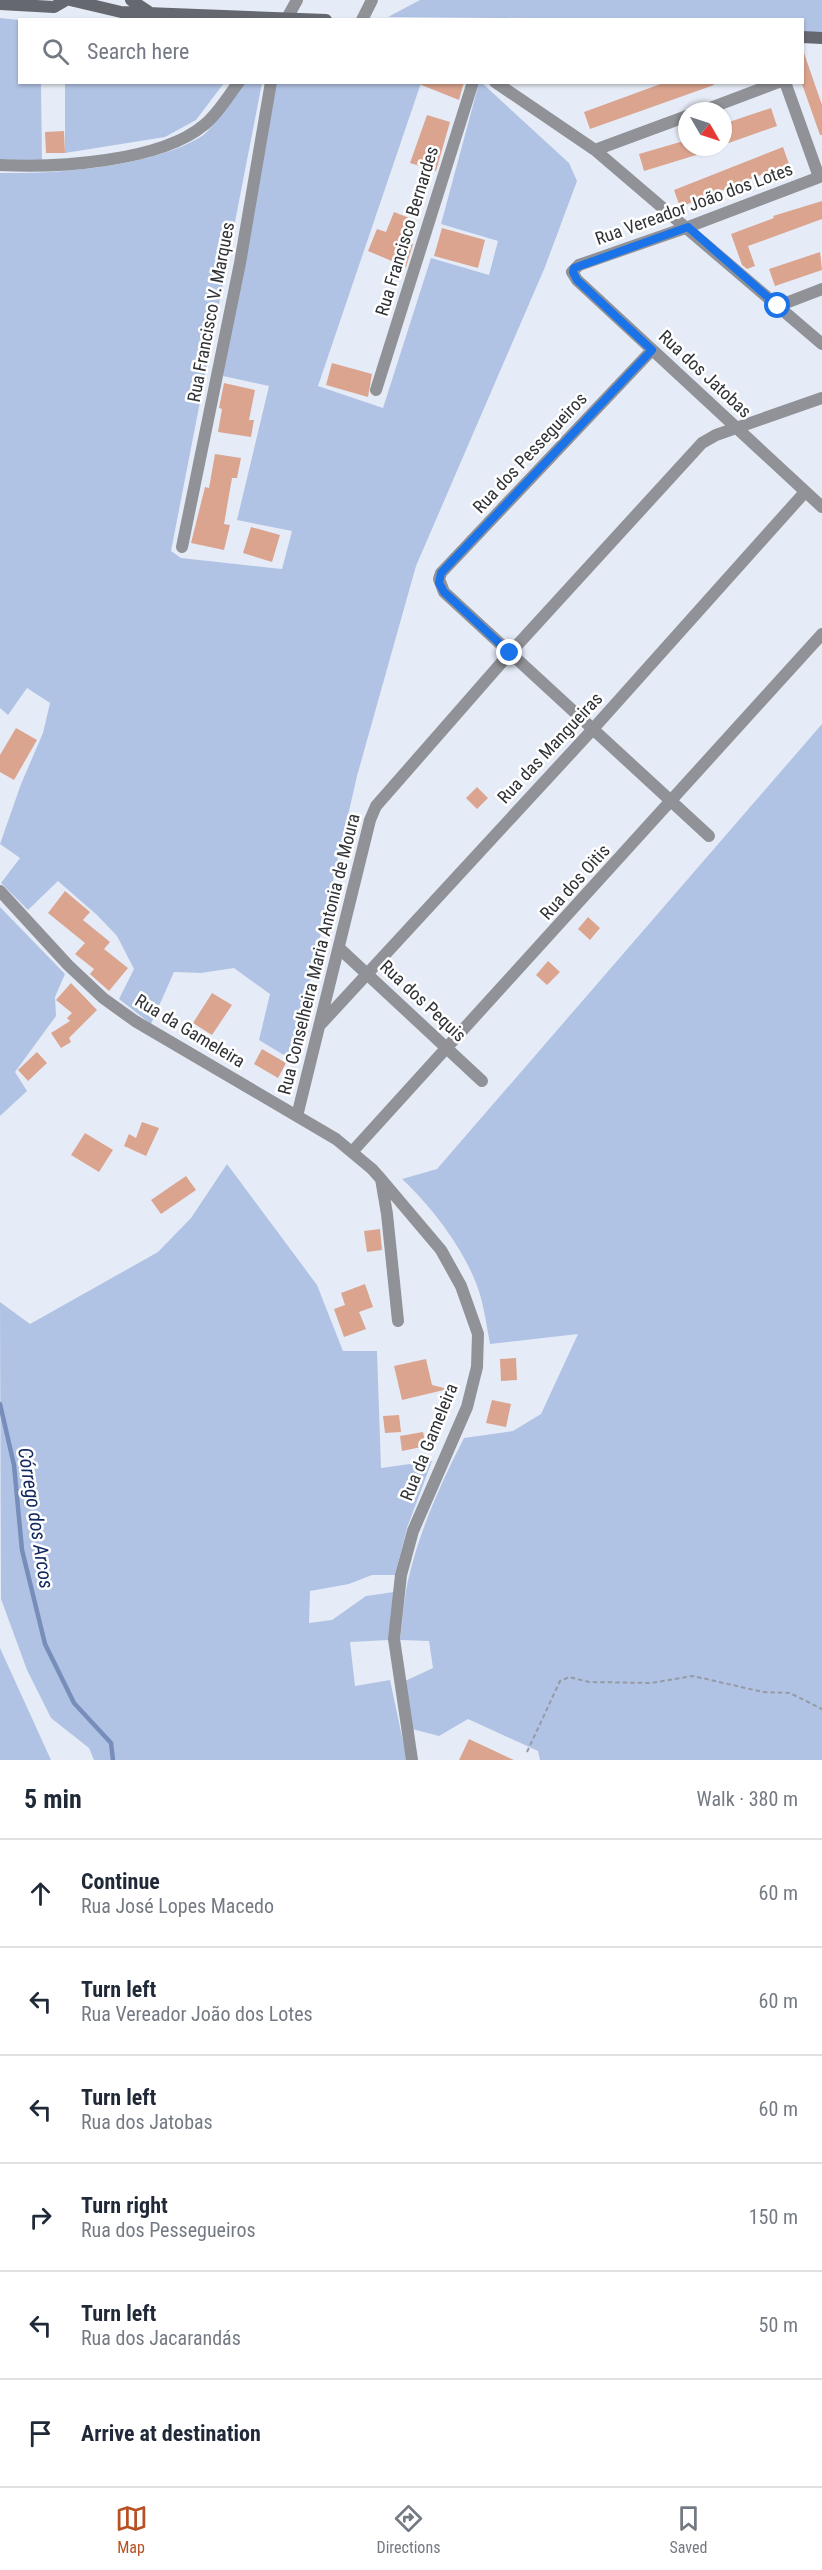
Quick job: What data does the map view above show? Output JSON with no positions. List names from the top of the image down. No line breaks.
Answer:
{"streets":{"street":["Rua Vereador João dos Lotes","Rua Francisco Bernardes","Rua Francisco V. Marques","Rua dos Jatobas","Rua dos Pessegueiros","Rua das Mangueiras","Rua dos Oitis","Rua Conselheira Maria Antonia de Moura","Rua dos Pequis","Rua da Gameleira"]},"crossings":[["Rua Vereador João dos Lotes","Rua dos Jatobas"],["Rua dos Jatobas","Rua dos Pessegueiros"],["Rua dos Jatobas","Rua das Mangueiras"],["Rua dos Jatobas","Rua Conselheira Maria Antonia de Moura"],["Rua dos Pessegueiros","Rua Conselheira Maria Antonia de Moura"],["Rua das Mangueiras","Rua Conselheira Maria Antonia de Moura"],["Rua das Mangueiras","Rua dos Pequis"],["Rua dos Oitis","Rua dos Pequis"],["Rua dos Oitis","Rua da Gameleira"],["Rua Conselheira Maria Antonia de Moura","Rua dos Pequis"],["Rua Conselheira Maria Antonia de Moura","Rua da Gameleira"]],"water":["Córrego dos Arcos"],"north":"bottom right","page":{"search":"Search here","heading":["5 min","Walk · 380 m"],"list":[["Continue","Rua José Lopes Macedo","60 m"],["Turn left","Rua Vereador João dos Lotes","60 m"],["Turn left","Rua dos Jatobas","60 m"],["Turn right","Rua dos Pessegueiros","150 m"],["Turn left","Rua dos Jacarandás","50 m"],"Arrive at destination"],"nav":["Map","Directions","Saved"]}}
